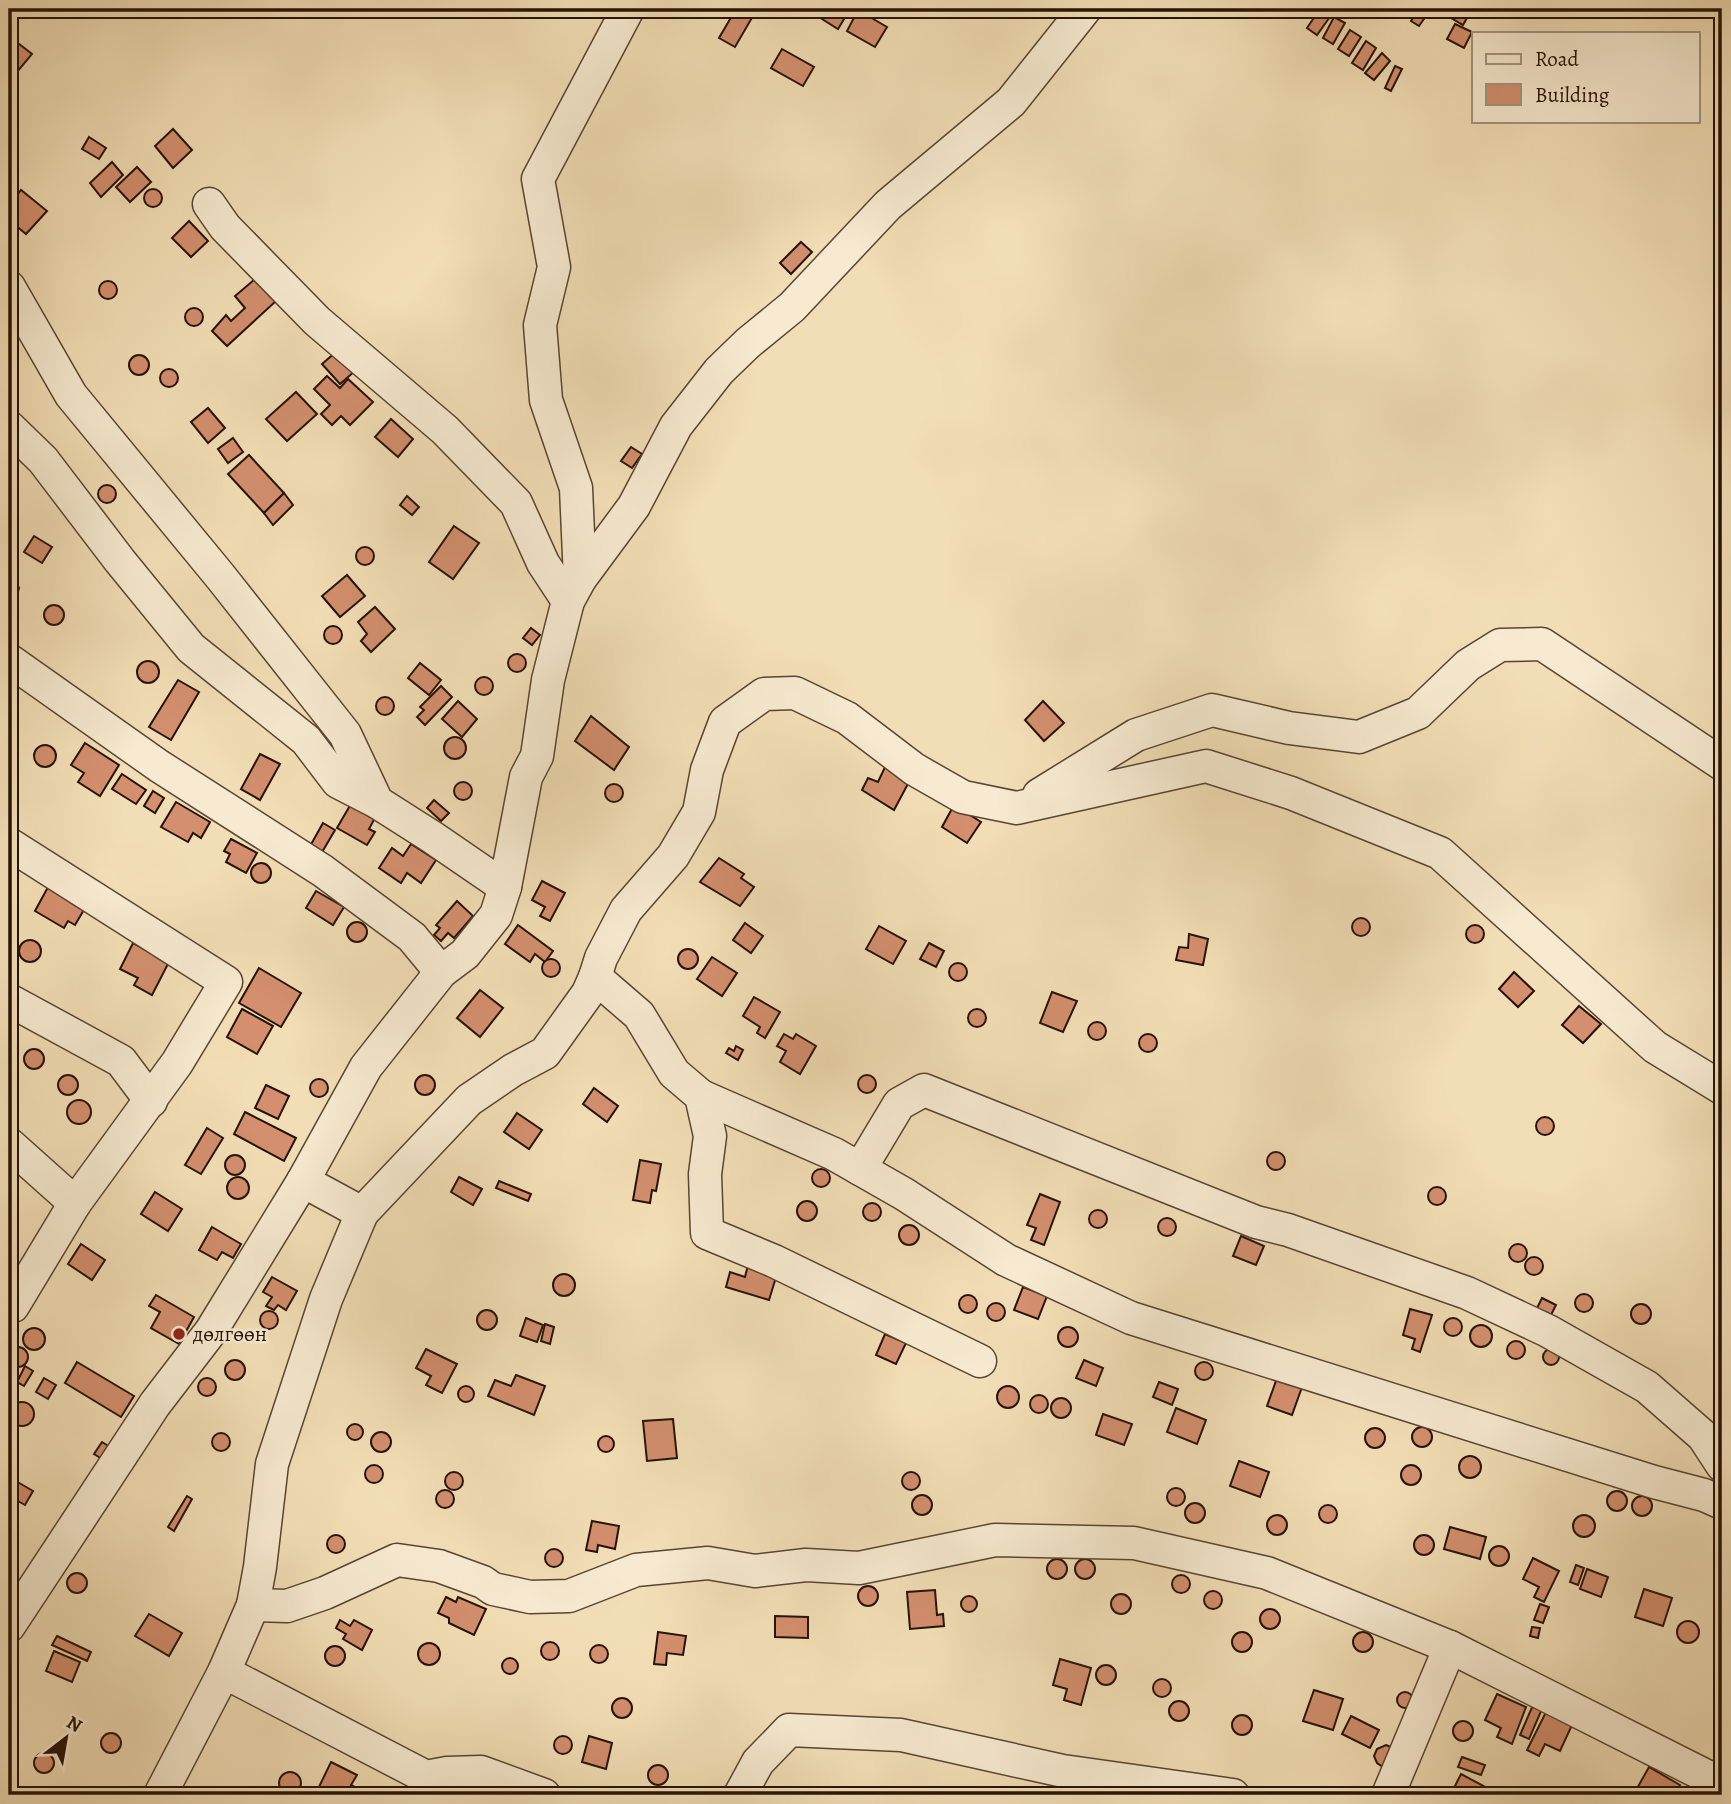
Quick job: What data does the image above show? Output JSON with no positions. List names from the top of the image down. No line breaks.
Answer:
{"places":["дөлгөөн"],"legend":["Road","Building"],"north":"top right"}
